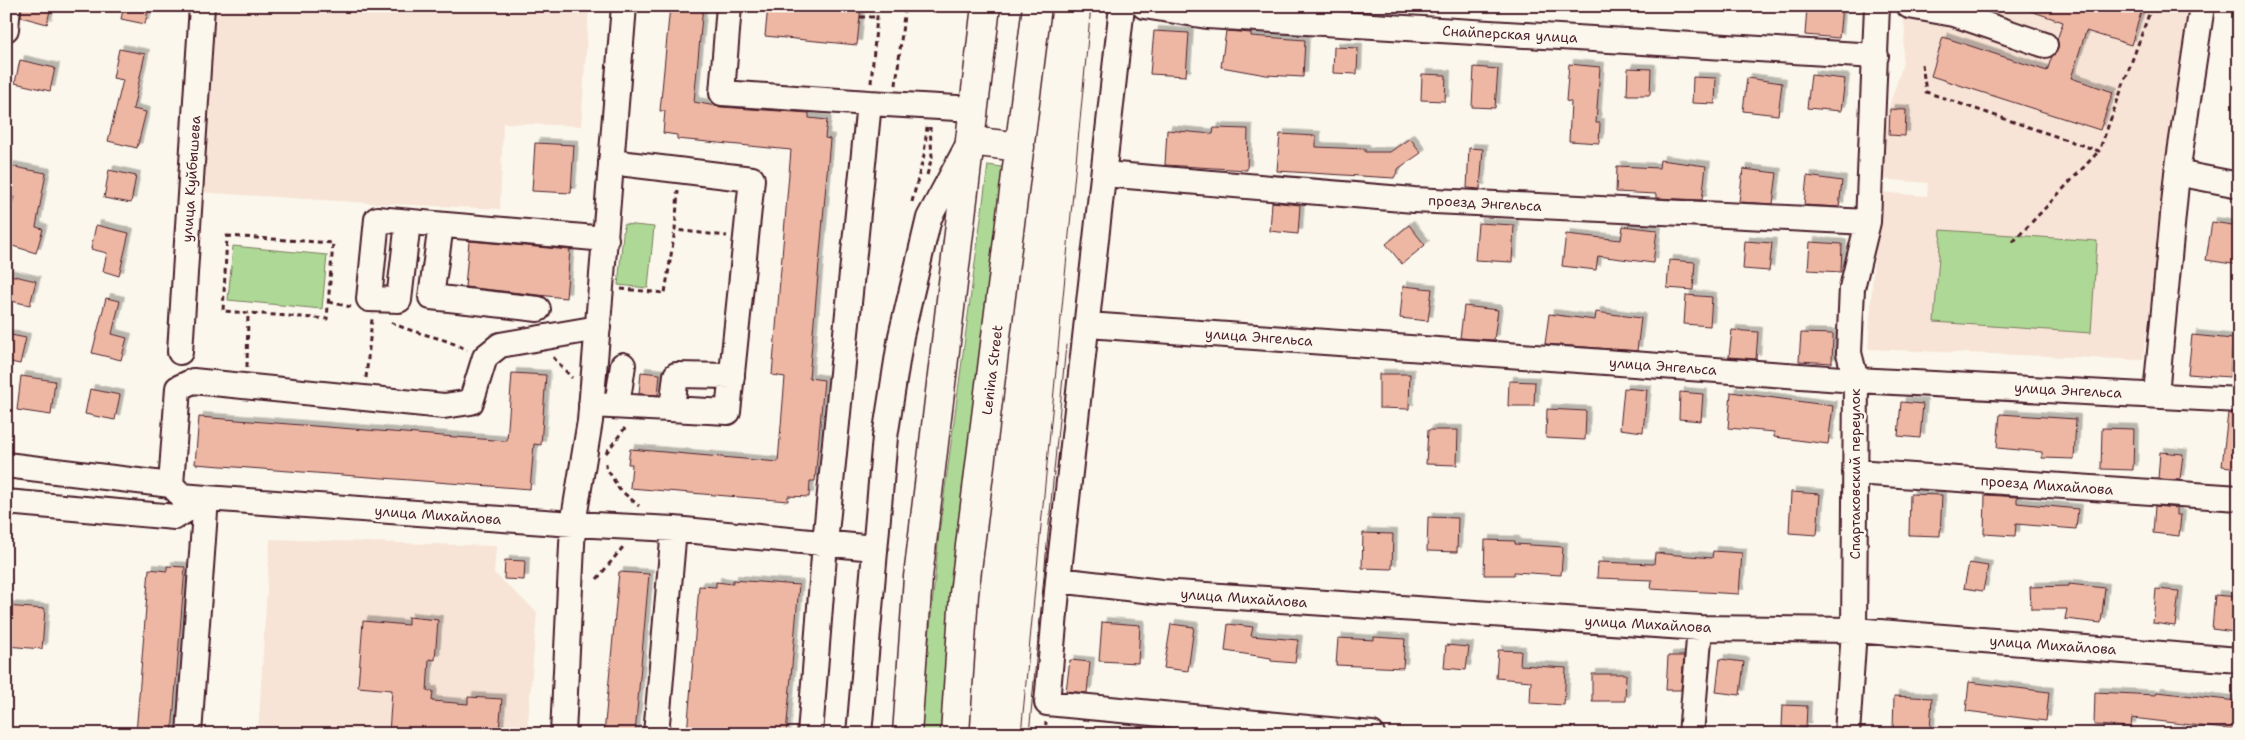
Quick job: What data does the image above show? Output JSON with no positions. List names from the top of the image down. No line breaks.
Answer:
{"streets":{"main road":["Lenina Street"],"street":["Снайперская улица","улица Куйбышева","проезд Энгельса","улица Энгельса","Спартаковский переулок","проезд Михайлова","улица Михайлова"]},"crossings":[["Снайперская улица","Спартаковский переулок"],["проезд Энгельса","Спартаковский переулок"],["улица Энгельса","Спартаковский переулок"],["Спартаковский переулок","проезд Михайлова"],["Спартаковский переулок","улица Михайлова"]]}
